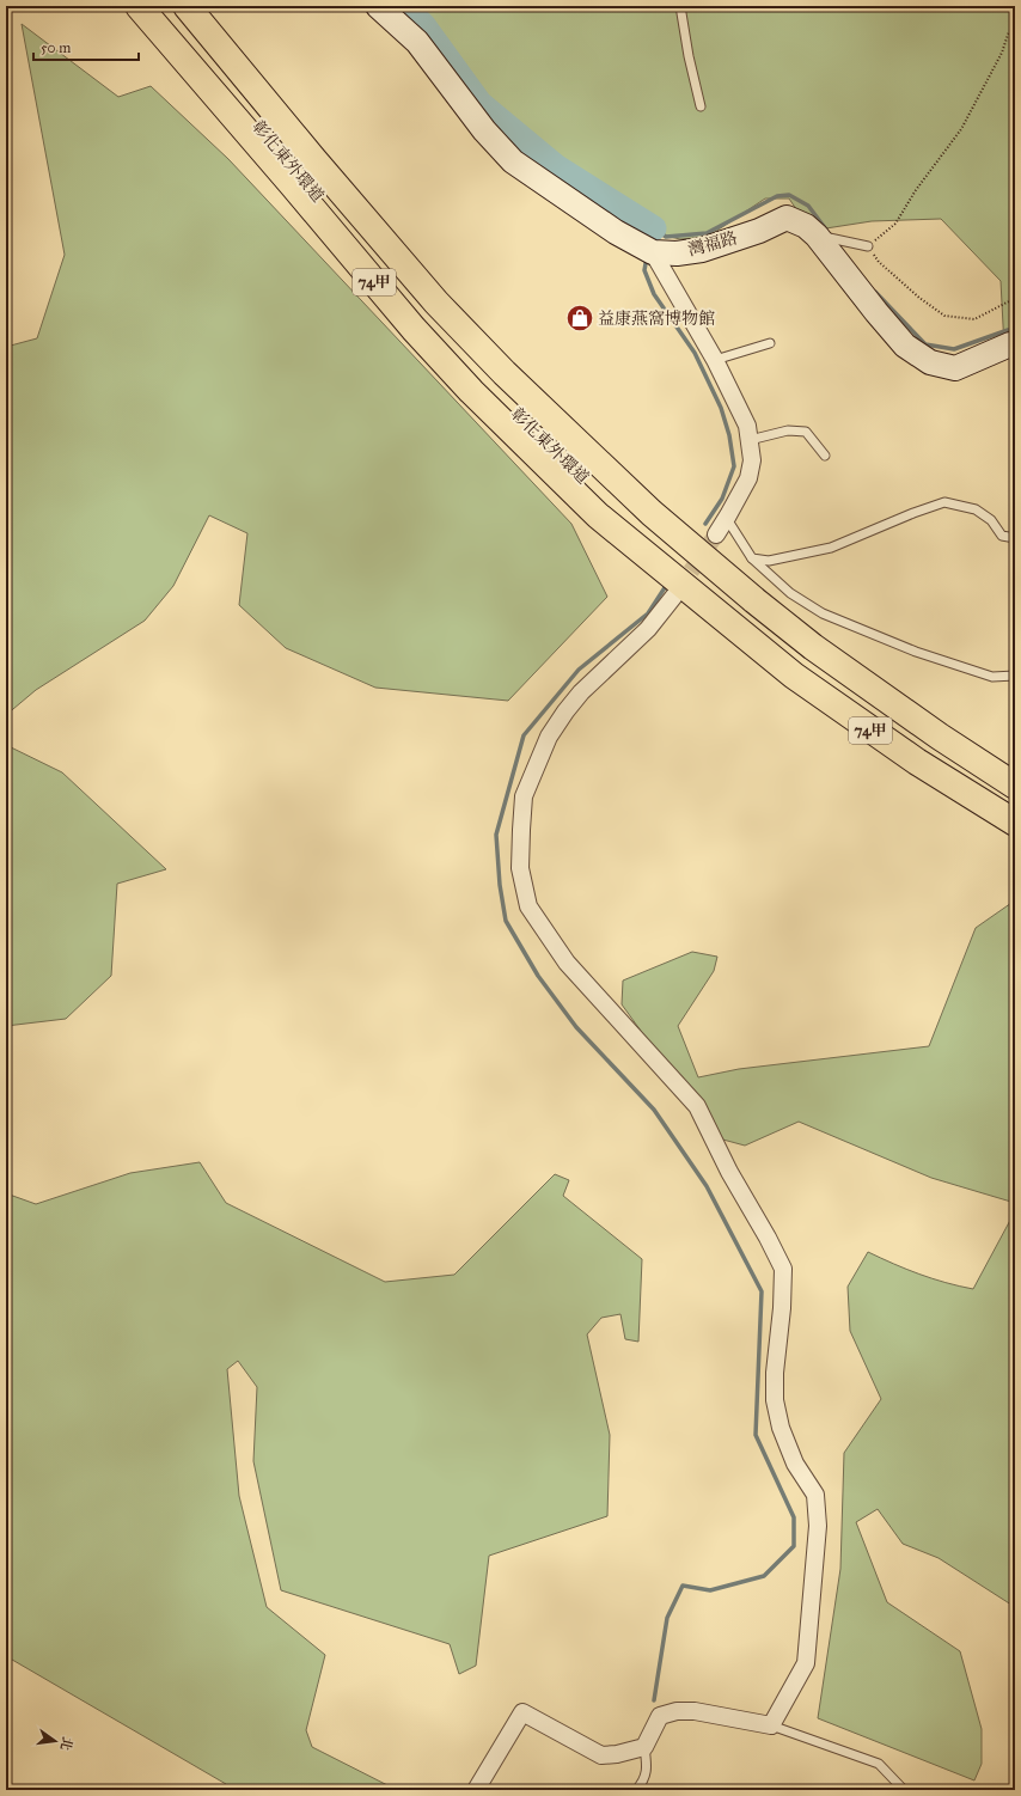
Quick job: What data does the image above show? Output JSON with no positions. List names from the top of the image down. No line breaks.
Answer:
{"streets":{"main road":["彰化東外環道","74甲"],"street":["灣福路"]},"places":{"shop":["益康燕窩博物館"]},"scale_bar":"50 m","north":"right"}
